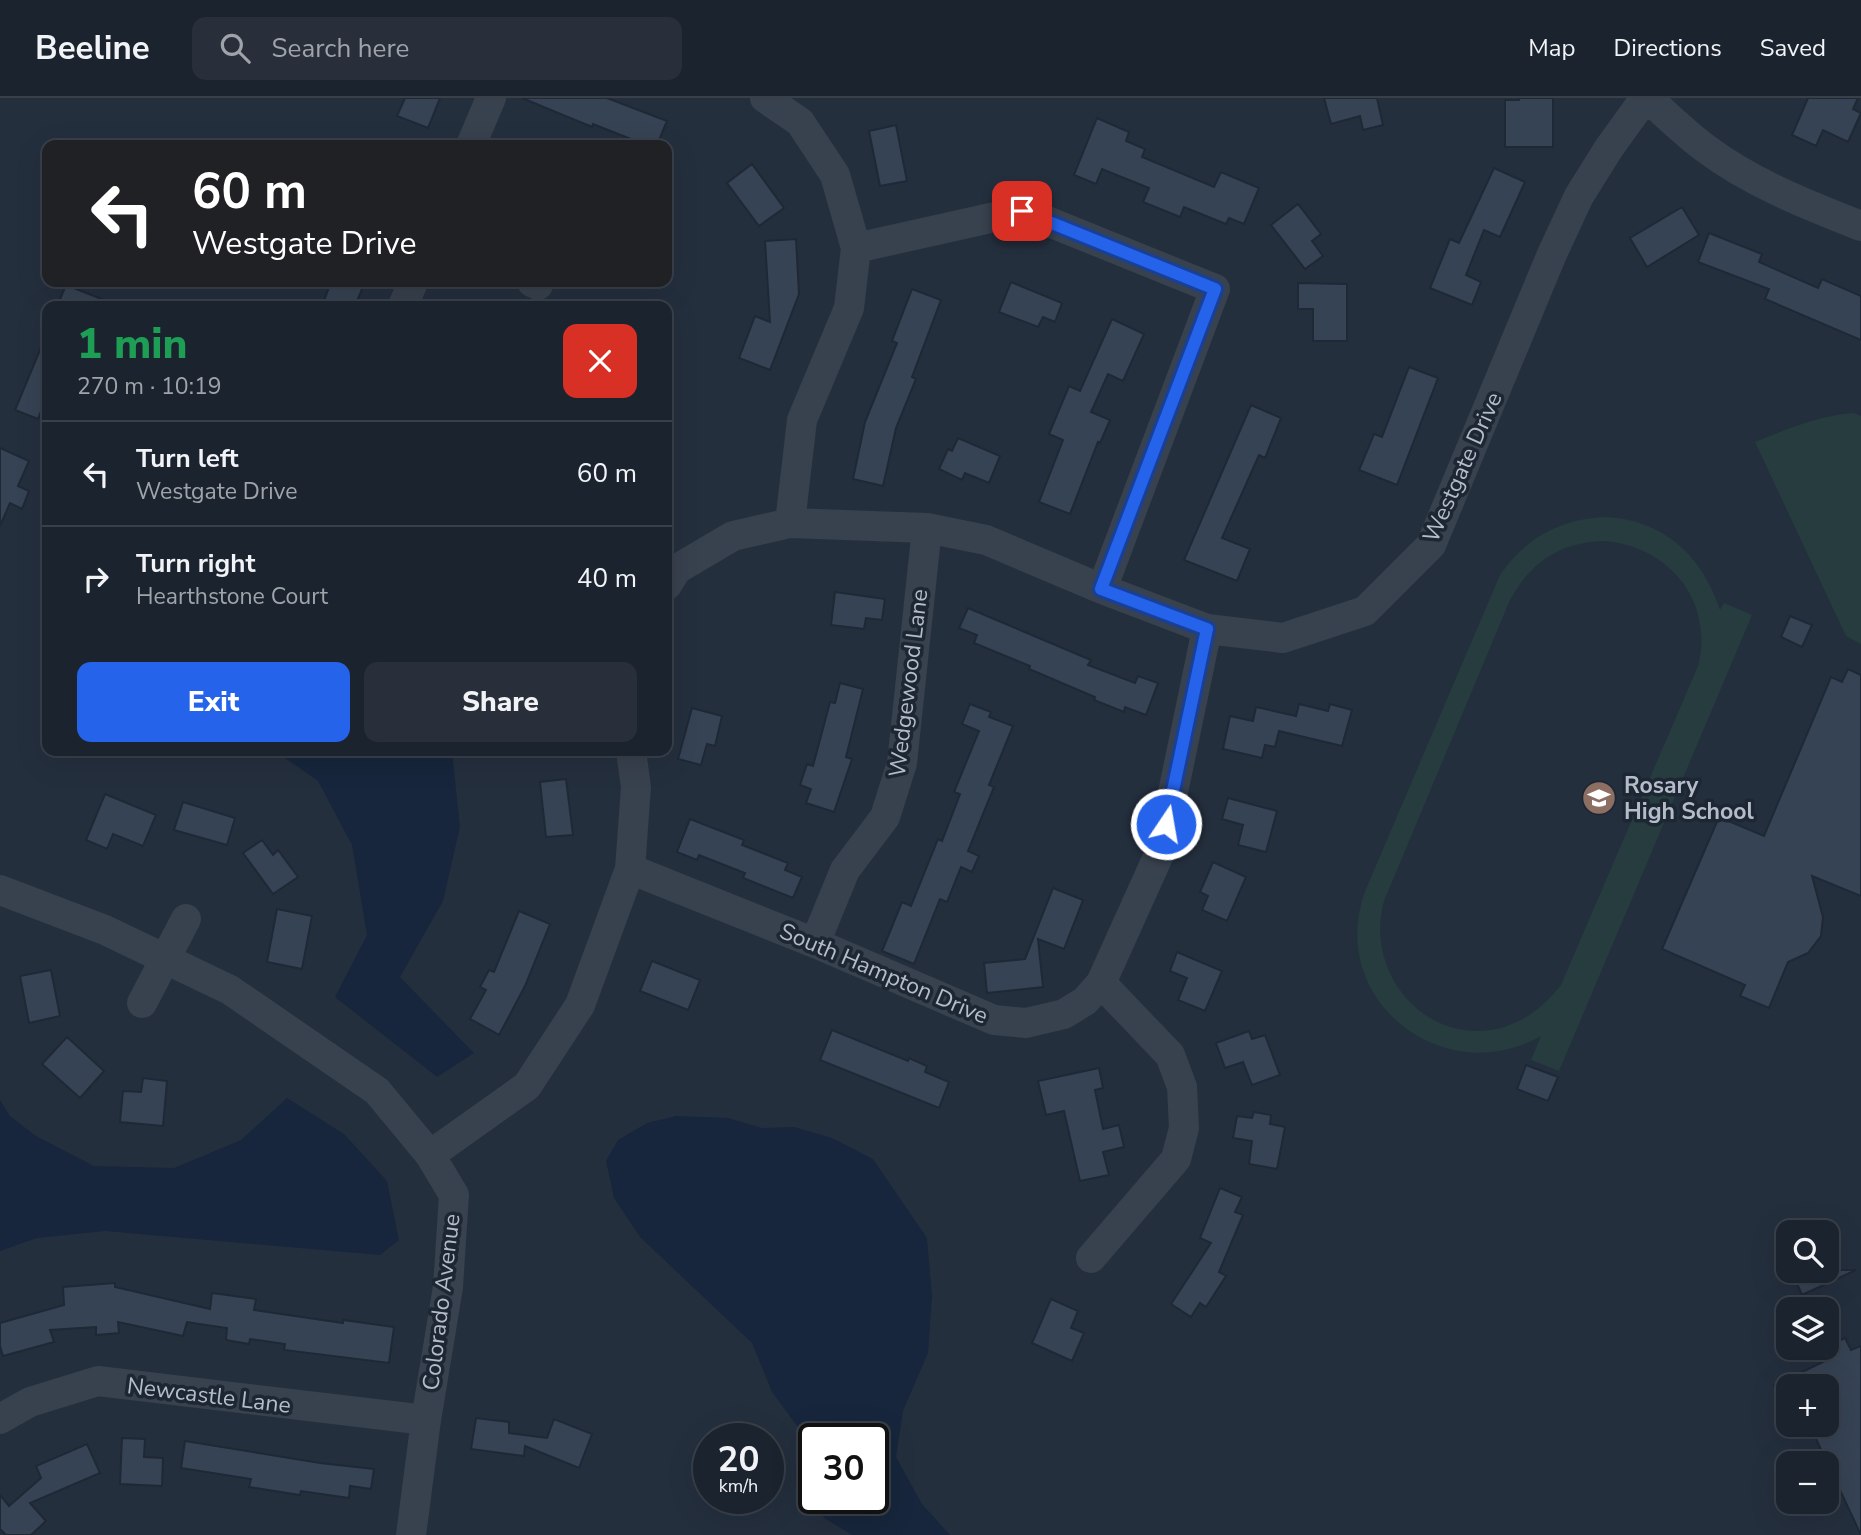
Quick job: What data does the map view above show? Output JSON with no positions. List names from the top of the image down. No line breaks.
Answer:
{"streets":{"street":["Westgate Drive","Wedgewood Lane","South Hampton Drive","Colorado Avenue","Newcastle Lane"]},"crossings":[["Westgate Drive","Wedgewood Lane"],["Westgate Drive","South Hampton Drive"],["Wedgewood Lane","South Hampton Drive"],["Colorado Avenue","Newcastle Lane"]],"places":{"school or university":["Rosary High School"]},"page":{"header":"Beeline","search":"Search here","nav":["Map","Directions","Saved"],"turn":["60 m","Westgate Drive"],"heading":["1 min","270 m · 10:19"],"list":[{"name":"Turn left","note":"Westgate Drive","value":"60 m"},{"name":"Turn right","note":"Hearthstone Court","value":"40 m"}],"buttons":["Exit","Share"],"map_buttons":["+","−"],"speed":"20 km/h","limit":"30"}}
